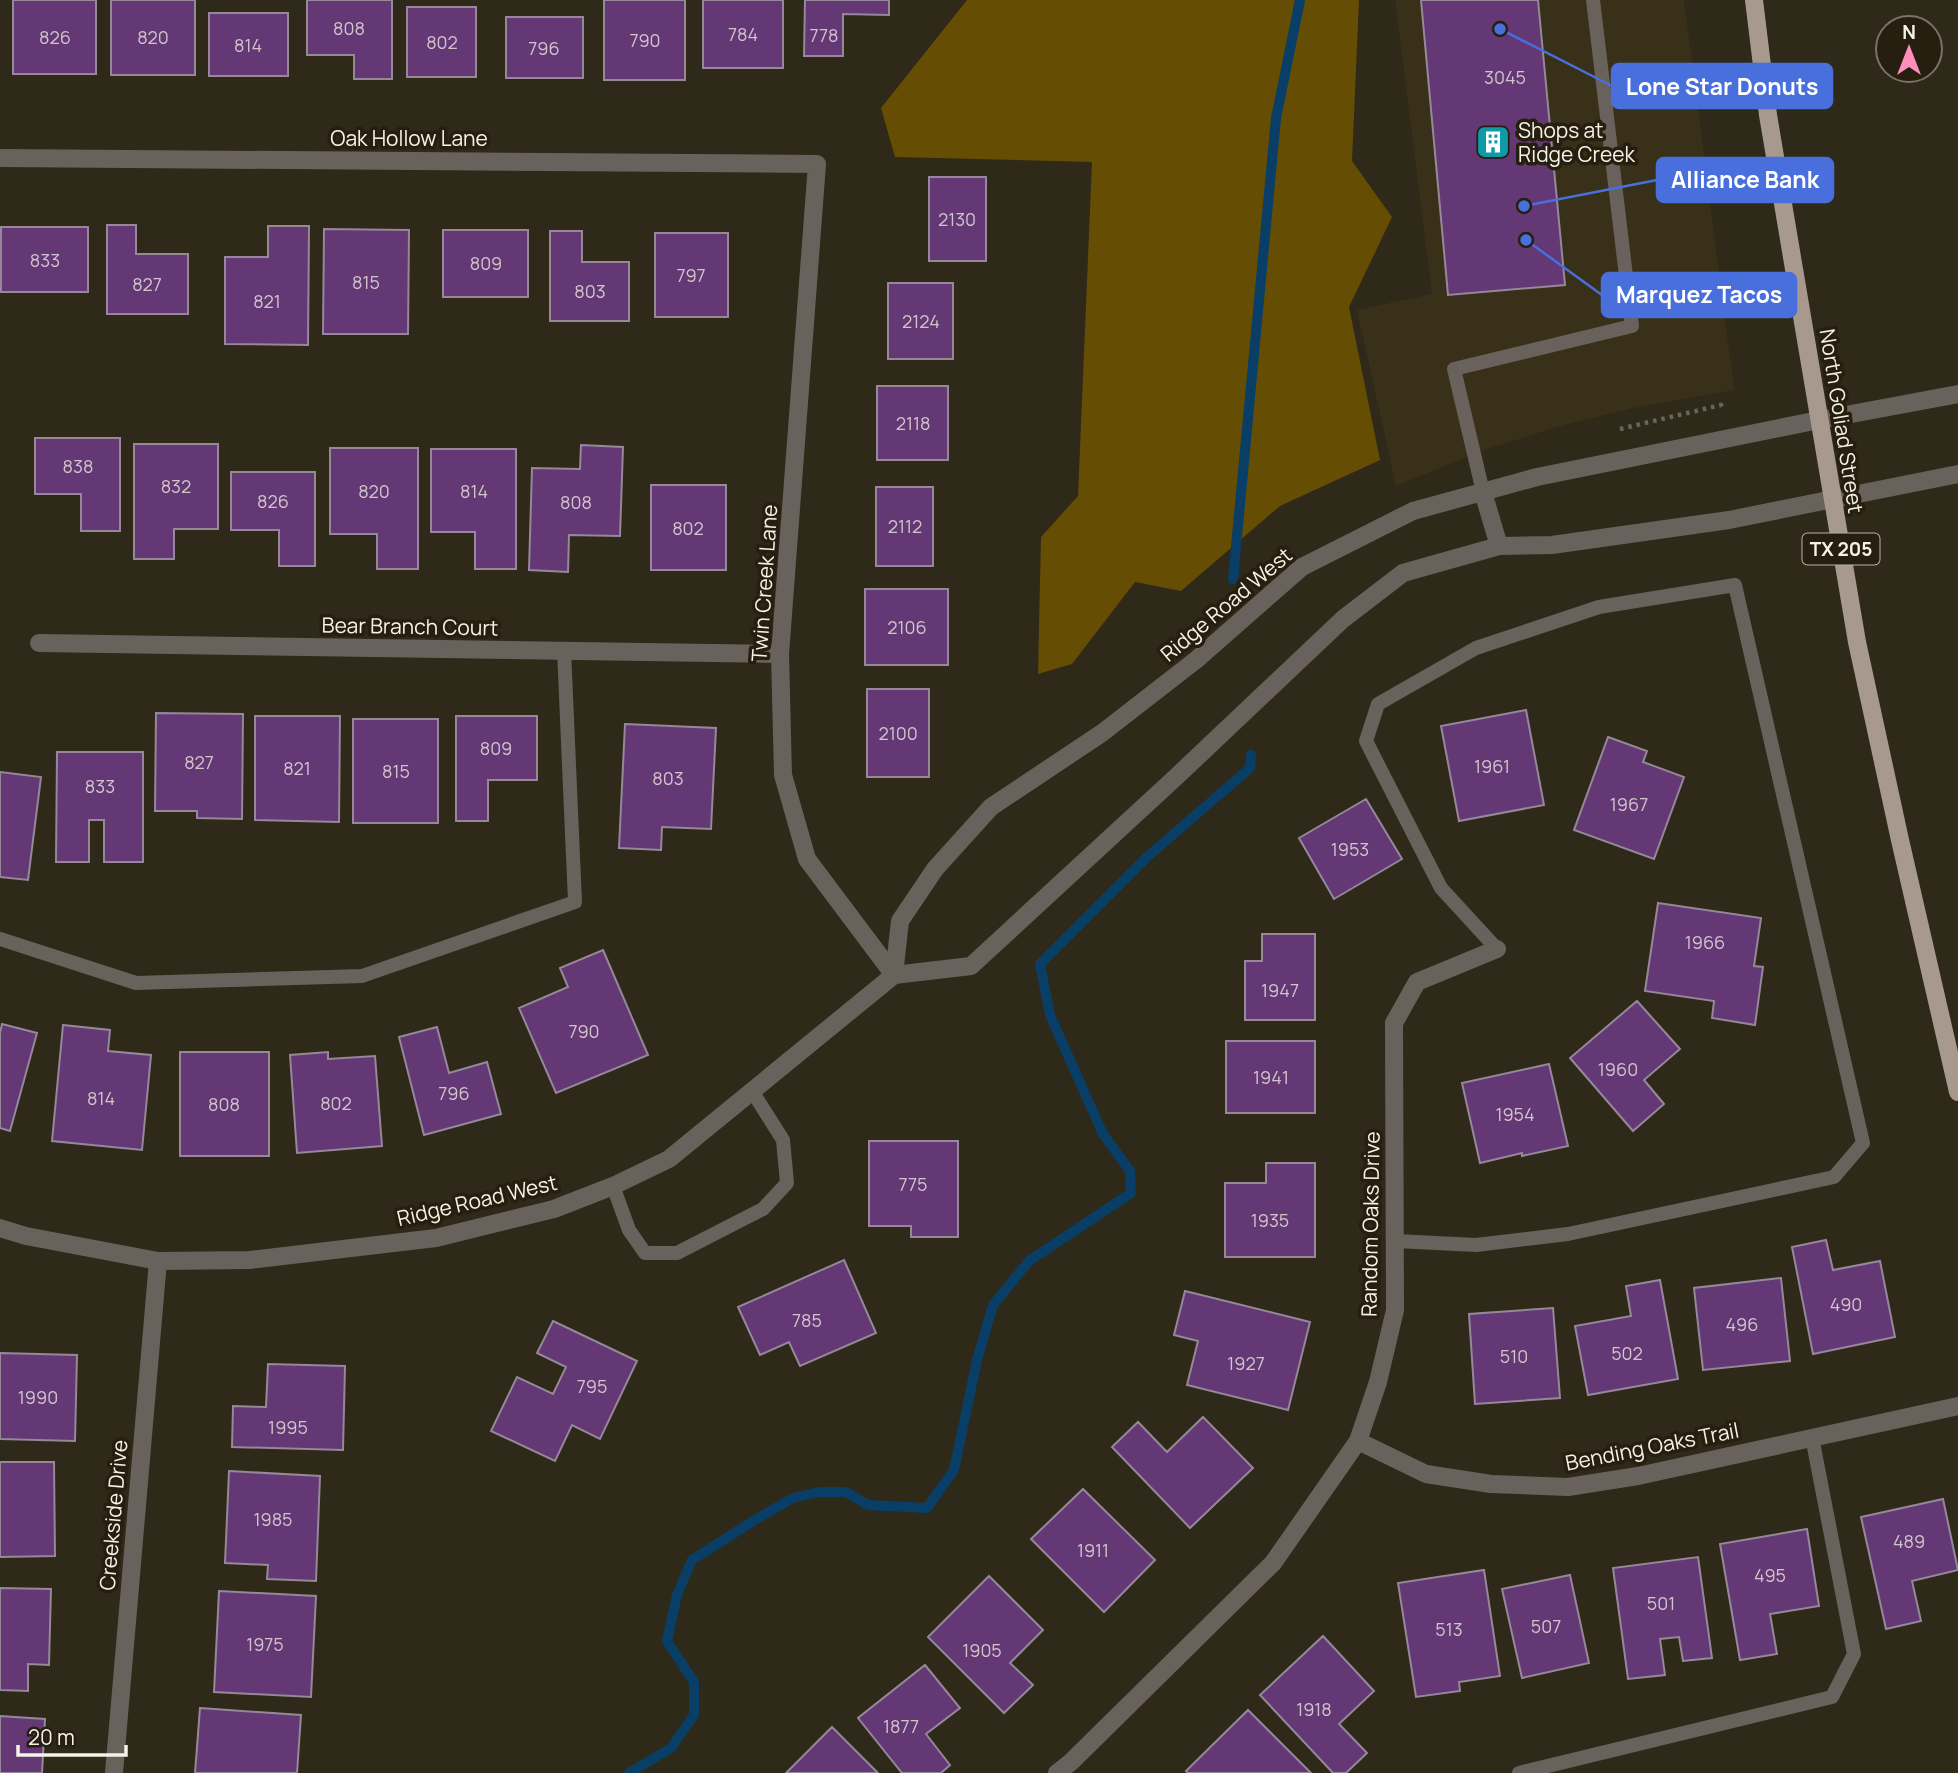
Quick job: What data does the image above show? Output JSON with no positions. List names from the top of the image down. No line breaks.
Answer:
{"streets":{"main road":["North Goliad Street","TX 205"],"street":["Oak Hollow Lane","Twin Creek Lane","Ridge Road West","Bear Branch Court","Random Oaks Drive","Bending Oaks Trail","Creekside Drive"]},"crossings":[["Oak Hollow Lane","Twin Creek Lane"],["North Goliad Street","Ridge Road West"],["Twin Creek Lane","Ridge Road West"],["Twin Creek Lane","Bear Branch Court"],["Ridge Road West","Creekside Drive"],["Random Oaks Drive","Bending Oaks Trail"]],"places":{"other":["Lone Star Donuts","Alliance Bank","Marquez Tacos"],"building":["Shops at Ridge Creek"]},"house_numbers":["808","784","778","826","820","790","802","814","796","3045","2130","833","809","797","815","827","803","821","2124","2118","838","832","820","814","826","808","2112","802","2106","2100","809","827","1961","821","815","803","833","1967","1953","1966","1947","790","1960","1941","796","814","802","808","1954","775","1935","490","785","496","502","510","1927","795","1990","1995","1985","489","1911","495","501","507","513","1975","1905","1918","1877"],"scale_bar":"20 m","north":"top"}
